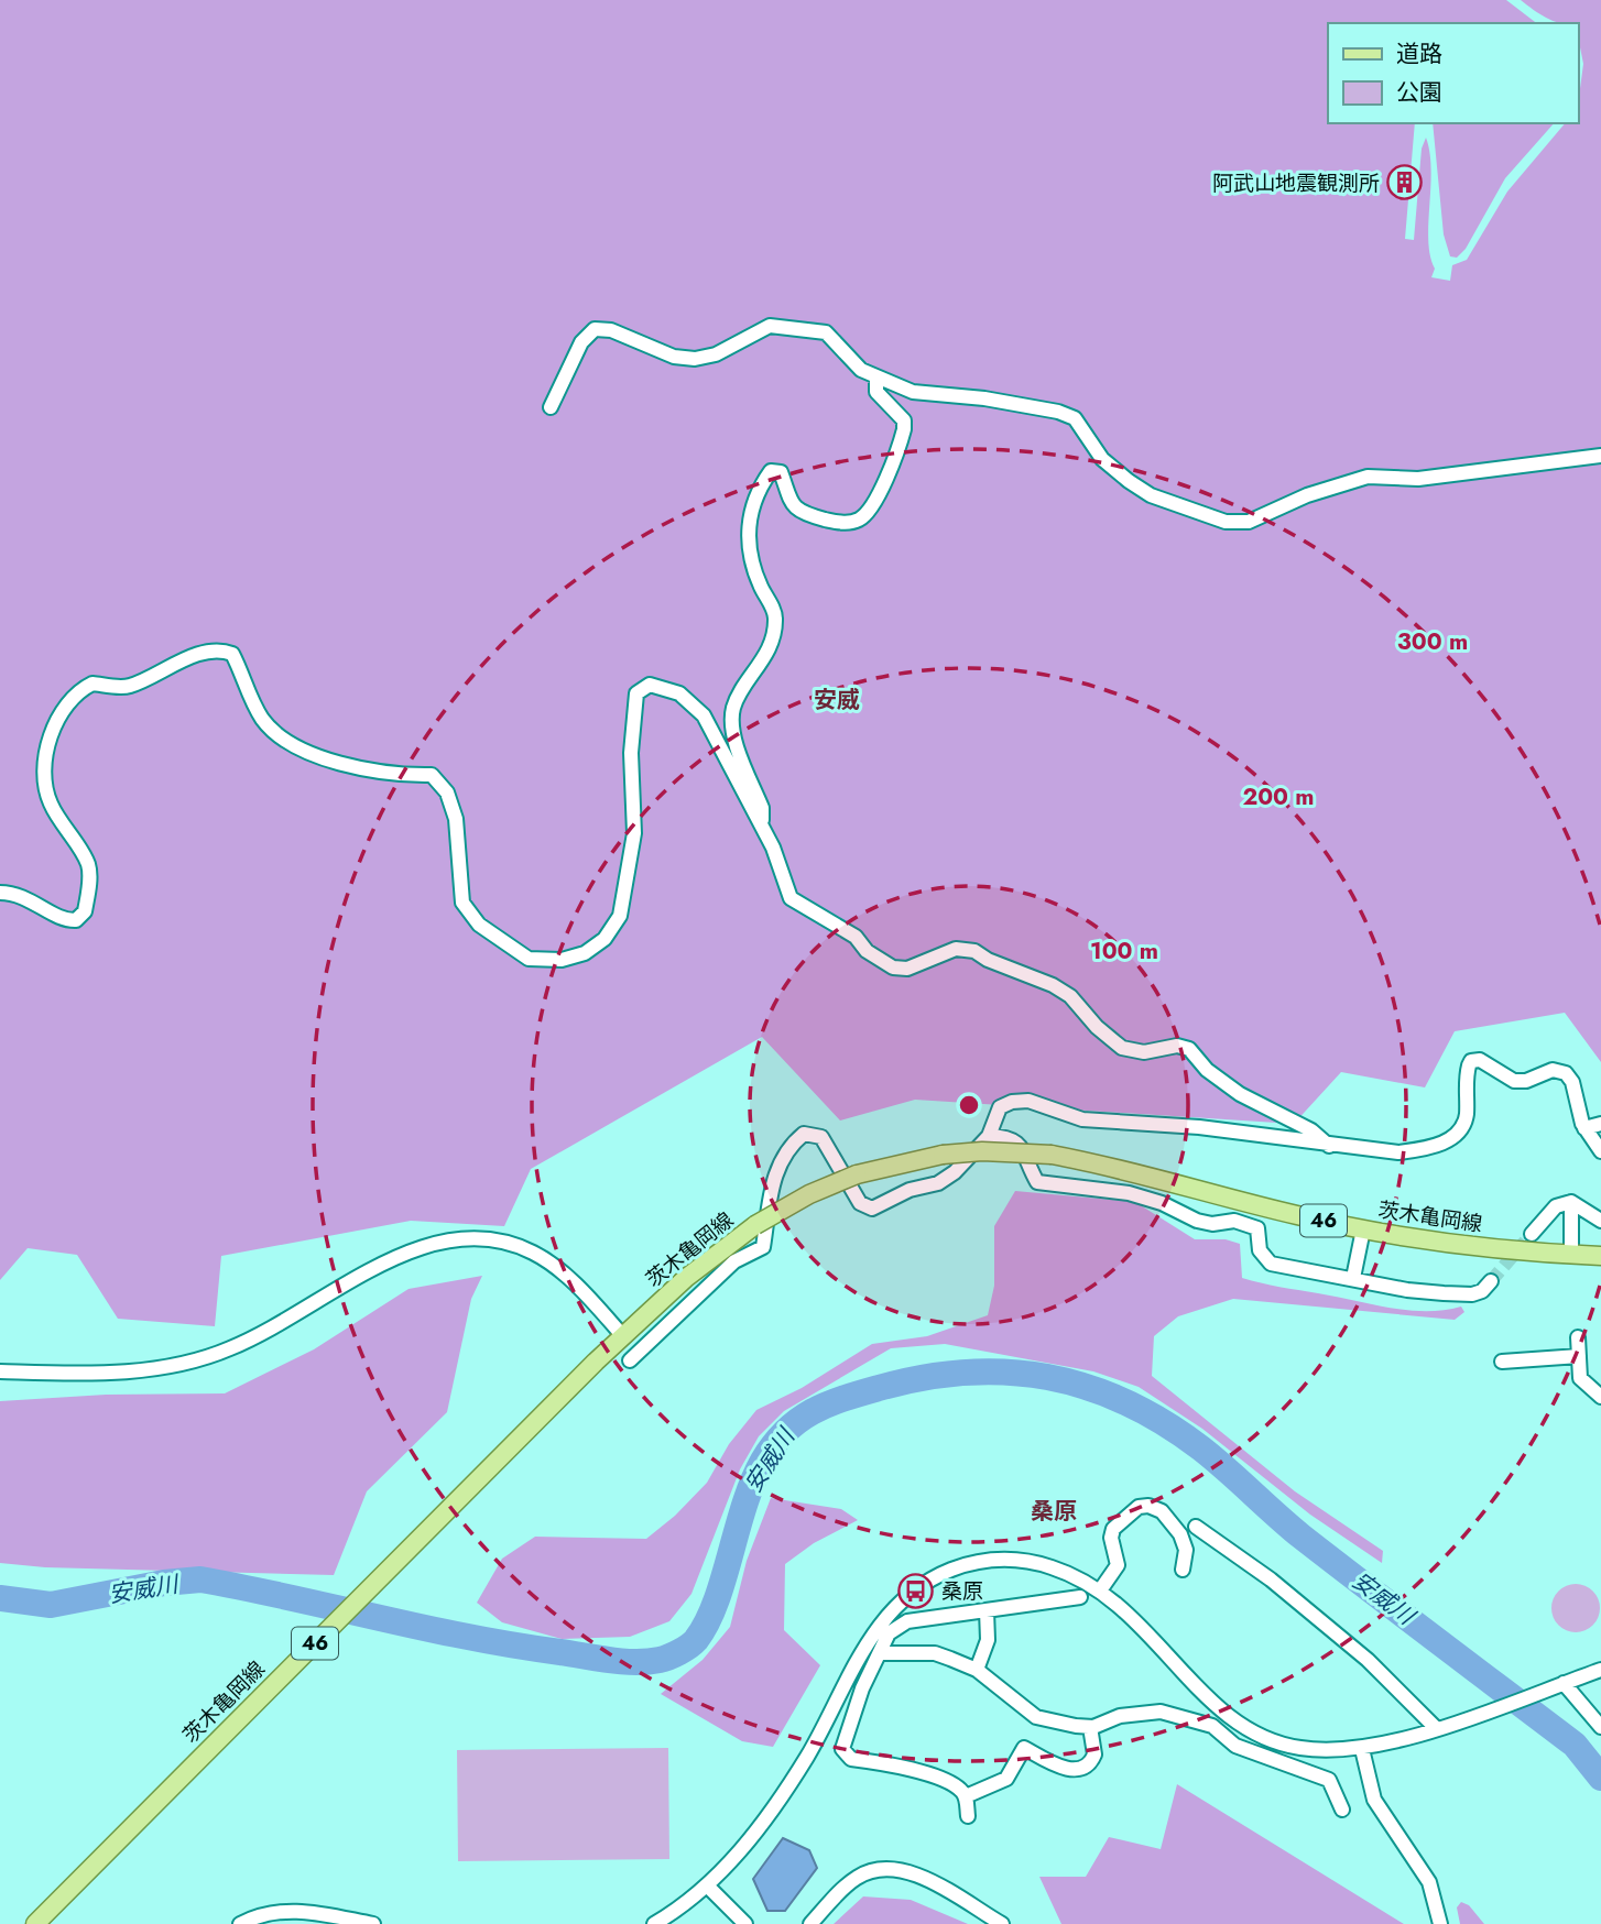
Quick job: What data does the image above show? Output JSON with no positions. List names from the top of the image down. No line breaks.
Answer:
{"streets":{"main road":["茨木亀岡線","46"]},"districts":["安威","桑原"],"water":["安威川"],"places":{"building":["阿武山地震観測所"],"bus stop":["桑原"]},"legend":["道路","公園"],"rings":["300 m","200 m","100 m"]}
